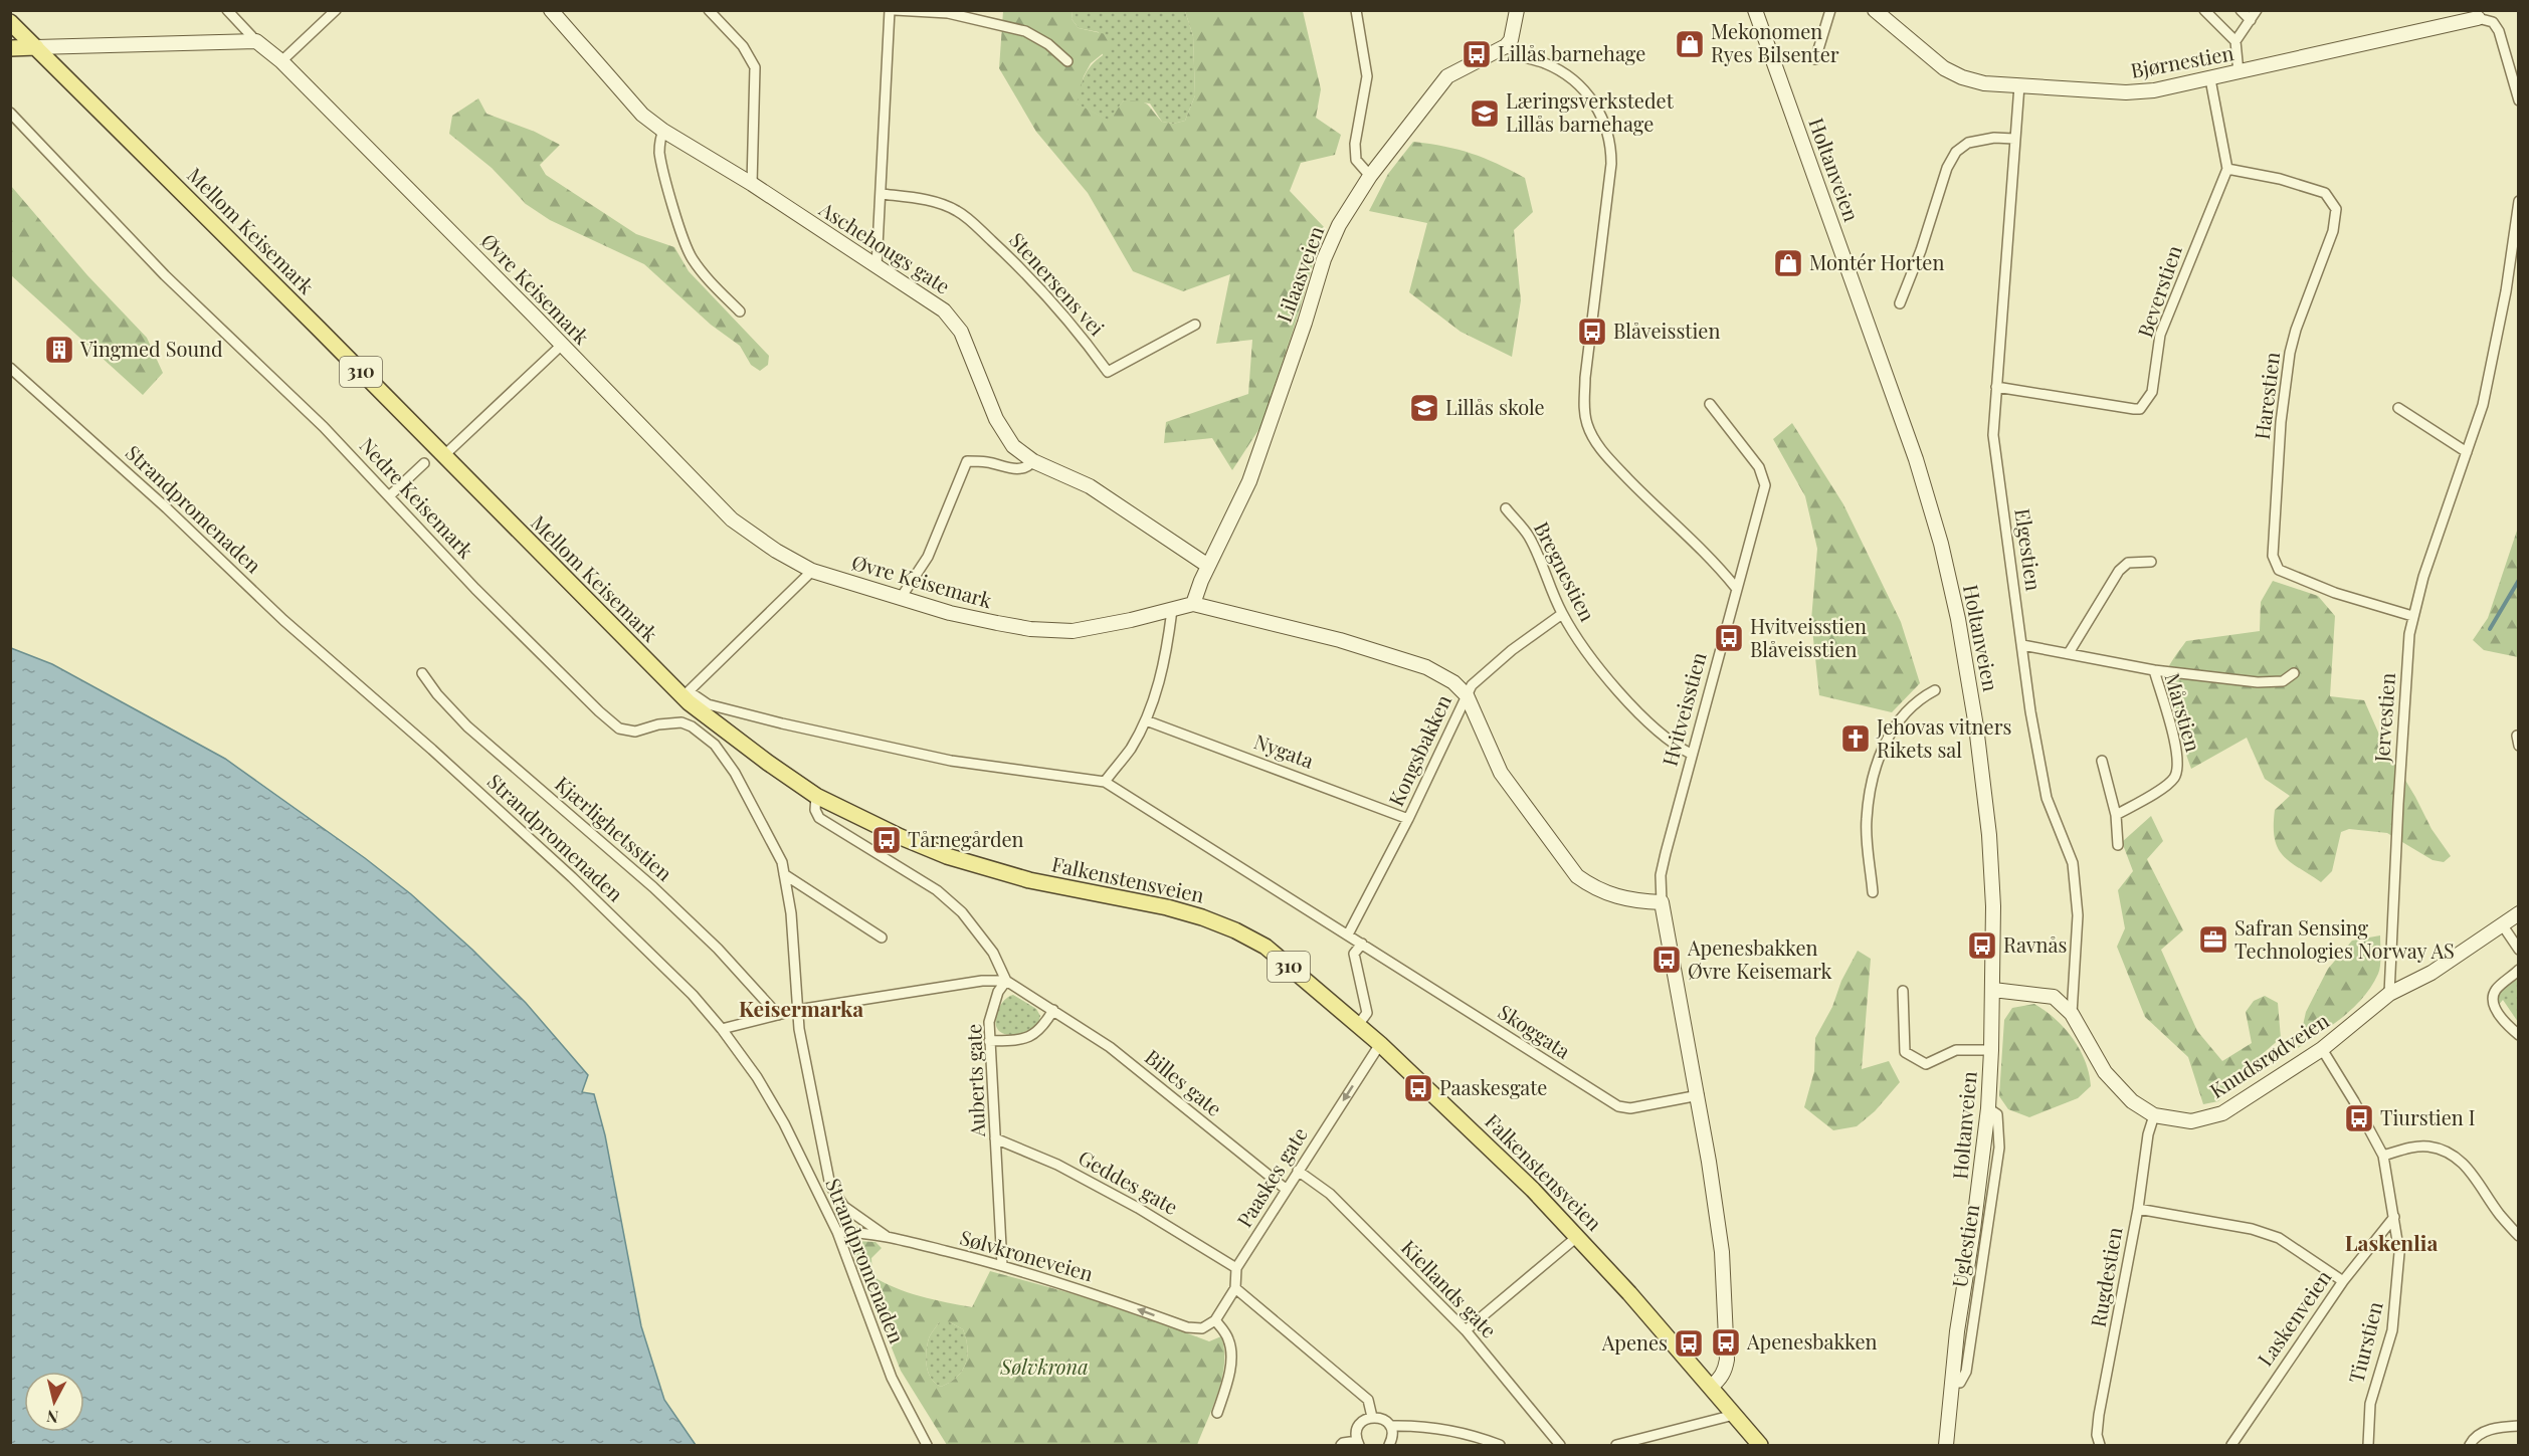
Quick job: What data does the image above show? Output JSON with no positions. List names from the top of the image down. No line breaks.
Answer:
{"streets":{"main road":["Bjørnestien","Holtanveien","Mellom Keisemark","Aschehougs gate","Lilaasveien","Øvre Keisemark","310","Falkenstensveien","Knudsrødveien"],"street":["Stenersens vei","Beverstien","Harestien","Nedre Keisemark","Strandpromenaden","Elgestien","Bregnestien","Hvitveisstien","Mårstien","Jervestien","Kongsbakken","Nygata","Kjærlighetsstien","Skoggata","Auberts gate","Billes gate","Paaskes gate","Geddes gate","Sølvkroneveien","Rugdestien","Kiellands gate","Laskenveien","Tiurstien"]},"crossings":[["Bjørnestien","Elgestien"],["Holtanveien","Knudsrødveien"],["Mellom Keisemark","310"],["Mellom Keisemark","Falkenstensveien"],["Mellom Keisemark","Skoggata"],["Aschehougs gate","Lilaasveien"],["Lilaasveien","Øvre Keisemark"],["Øvre Keisemark","Hvitveisstien"],["Øvre Keisemark","Kongsbakken"],["Beverstien","Harestien"],["Beverstien","Elgestien"],["Harestien","Jervestien"],["Nedre Keisemark","Sølvkroneveien"],["Strandpromenaden","Sølvkroneveien"],["Elgestien","Mårstien"],["Elgestien","Knudsrødveien"],["Bregnestien","Hvitveisstien"],["Bregnestien","Kongsbakken"],["Jervestien","Knudsrødveien"],["Kongsbakken","Nygata"],["Kongsbakken","Skoggata"],["Falkenstensveien","Paaskes gate"],["Knudsrødveien","Rugdestien"],["Knudsrødveien","Tiurstien"],["Auberts gate","Billes gate"],["Auberts gate","Geddes gate"],["Auberts gate","Sølvkroneveien"],["Billes gate","Paaskes gate"],["Paaskes gate","Geddes gate"],["Paaskes gate","Sølvkroneveien"],["Paaskes gate","Kiellands gate"],["Laskenveien","Tiurstien"]],"one_way":["Paaskes gate","Sølvkroneveien"],"districts":["Keisermarka","Laskenlia"],"parks":["Sølvkrona"],"places":{"shop":["Mekonomen Ryes Bilsenter","Montér Horten"],"bus stop":["Lillås barnehage","Blåveisstien","Hvitveisstien Blåveisstien","Tårnegården","Ravnås","Apenesbakken Øvre Keisemark","Paaskesgate","Tiurstien I","Apenesbakken","Apenes"],"school or university":["Læringsverkstedet Lillås barnehage","Lillås skole"],"building":["Vingmed Sound"],"church":["Jehovas vitners Rikets sal"],"office":["Safran Sensing Technologies Norway AS"]},"north":"bottom"}
